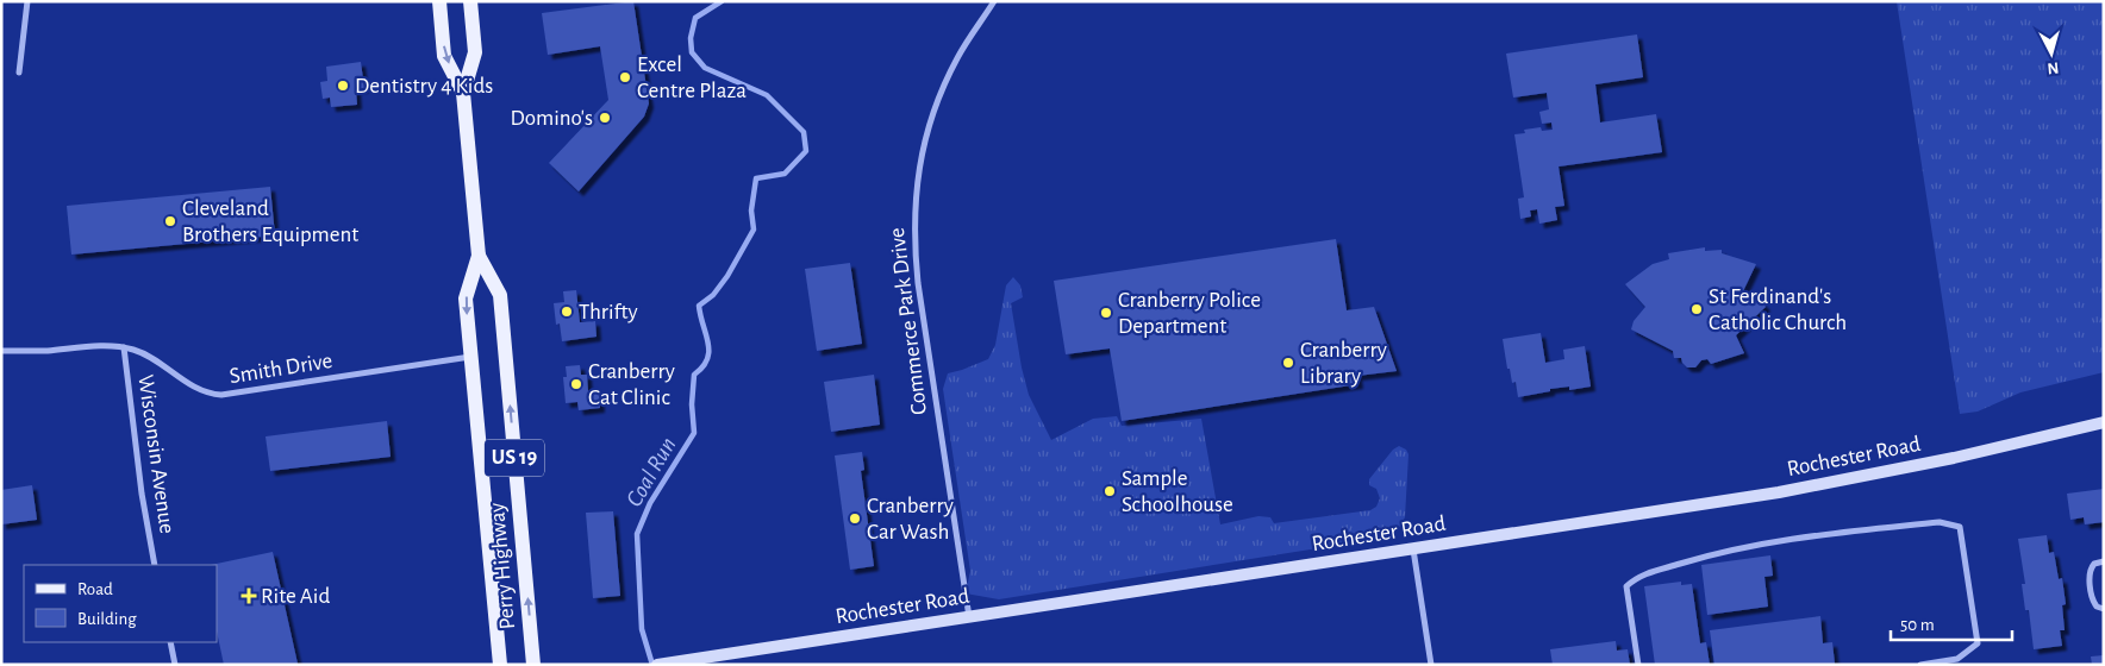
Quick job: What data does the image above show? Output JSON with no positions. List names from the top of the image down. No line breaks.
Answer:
{"streets":{"main road":["US 19","Perry Highway"],"street":["Commerce Park Drive","Smith Drive","Wisconsin Avenue","Rochester Road"]},"crossings":[["Commerce Park Drive","Rochester Road"],["Smith Drive","Wisconsin Avenue"],["Smith Drive","Perry Highway"]],"water":["Coal Run"],"places":{"other":["Excel Centre Plaza","Dentistry 4 Kids","Domino's","Cleveland Brothers Equipment","St Ferdinand's Catholic Church","Thrifty","Cranberry Police Department","Cranberry Library","Cranberry Cat Clinic","Sample Schoolhouse","Cranberry Car Wash"],"health":["Rite Aid"]},"legend":["Road","Building"],"scale_bar":"50 m","north":"bottom"}
